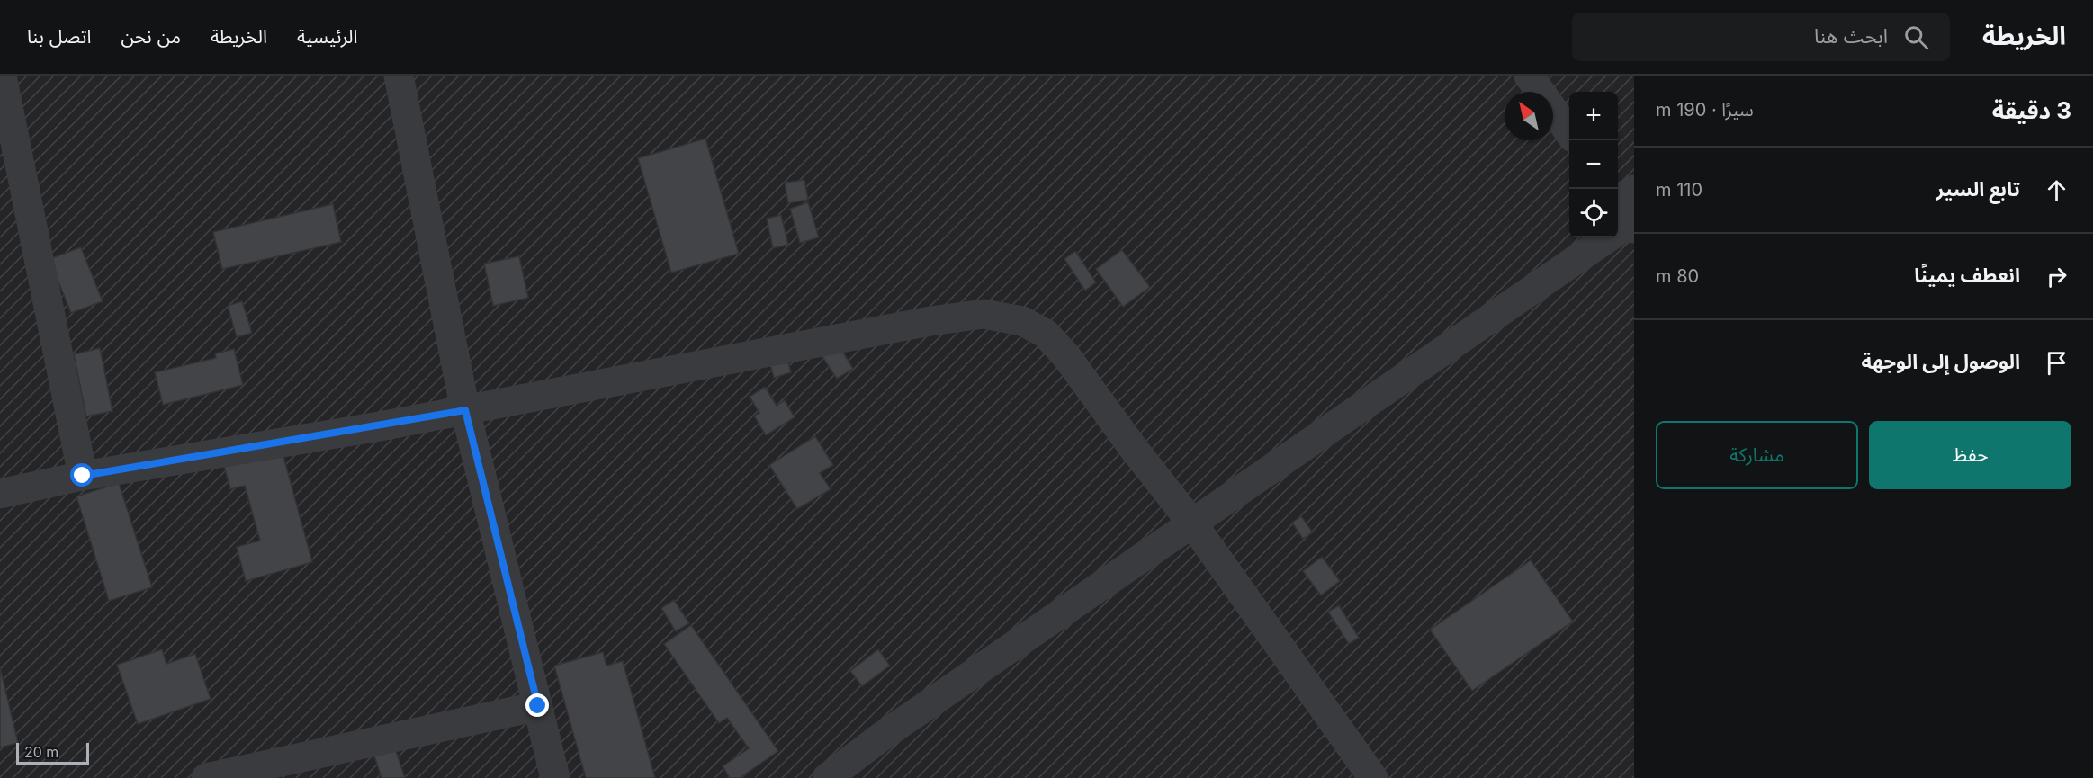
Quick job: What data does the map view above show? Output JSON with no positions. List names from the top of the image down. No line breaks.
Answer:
{"scale_bar":"20 m","north":"top left","page":{"header":"الخريطة","search":"ابحث هنا","nav":["الرئيسية","الخريطة","من نحن","اتصل بنا"],"heading":["3 دقيقة","سيرًا · 190 m"],"map_buttons":["+","−"],"list":[["تابع السير","110 m"],["انعطف يمينًا","80 m"],"الوصول إلى الوجهة"],"buttons":["حفظ","مشاركة"],"scale":"20 m"}}
